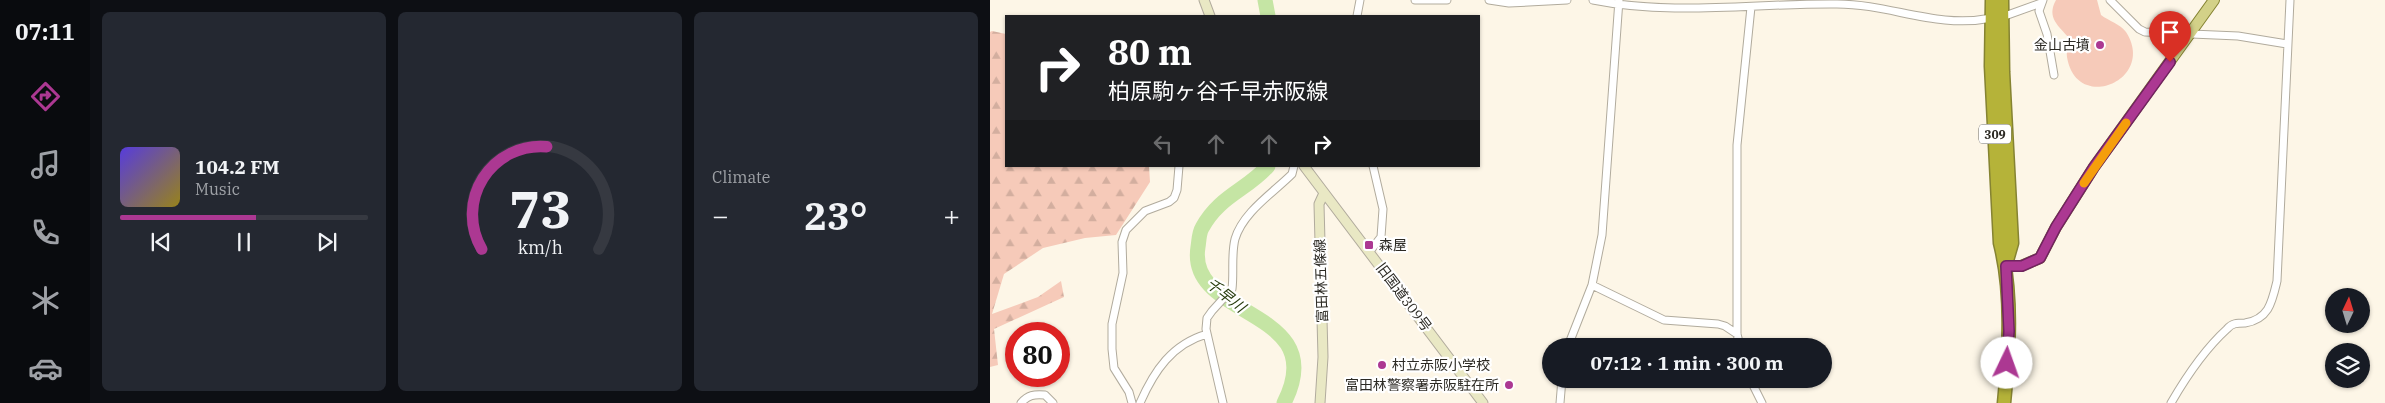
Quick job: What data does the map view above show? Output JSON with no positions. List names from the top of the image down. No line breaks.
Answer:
{"streets":{"highway":["309"],"main road":["富田林五條線","旧国道309号"]},"crossings":[["富田林五條線","旧国道309号"]],"water":["千早川"],"places":{"other":["金山古墳","村立赤阪小学校","富田林警察署赤阪駐在所"],"transit":["森屋"]},"north":"top","page":{"tabs":"07:11","tile":"Climate","turn":["80 m","柏原駒ヶ谷千早赤阪線"],"song":["104.2 FM","Music"],"heat":["−","23°","+"],"limit":"80","trip":"07:12 · 1 min · 300 m","gauge":["73","km/h"]}}
